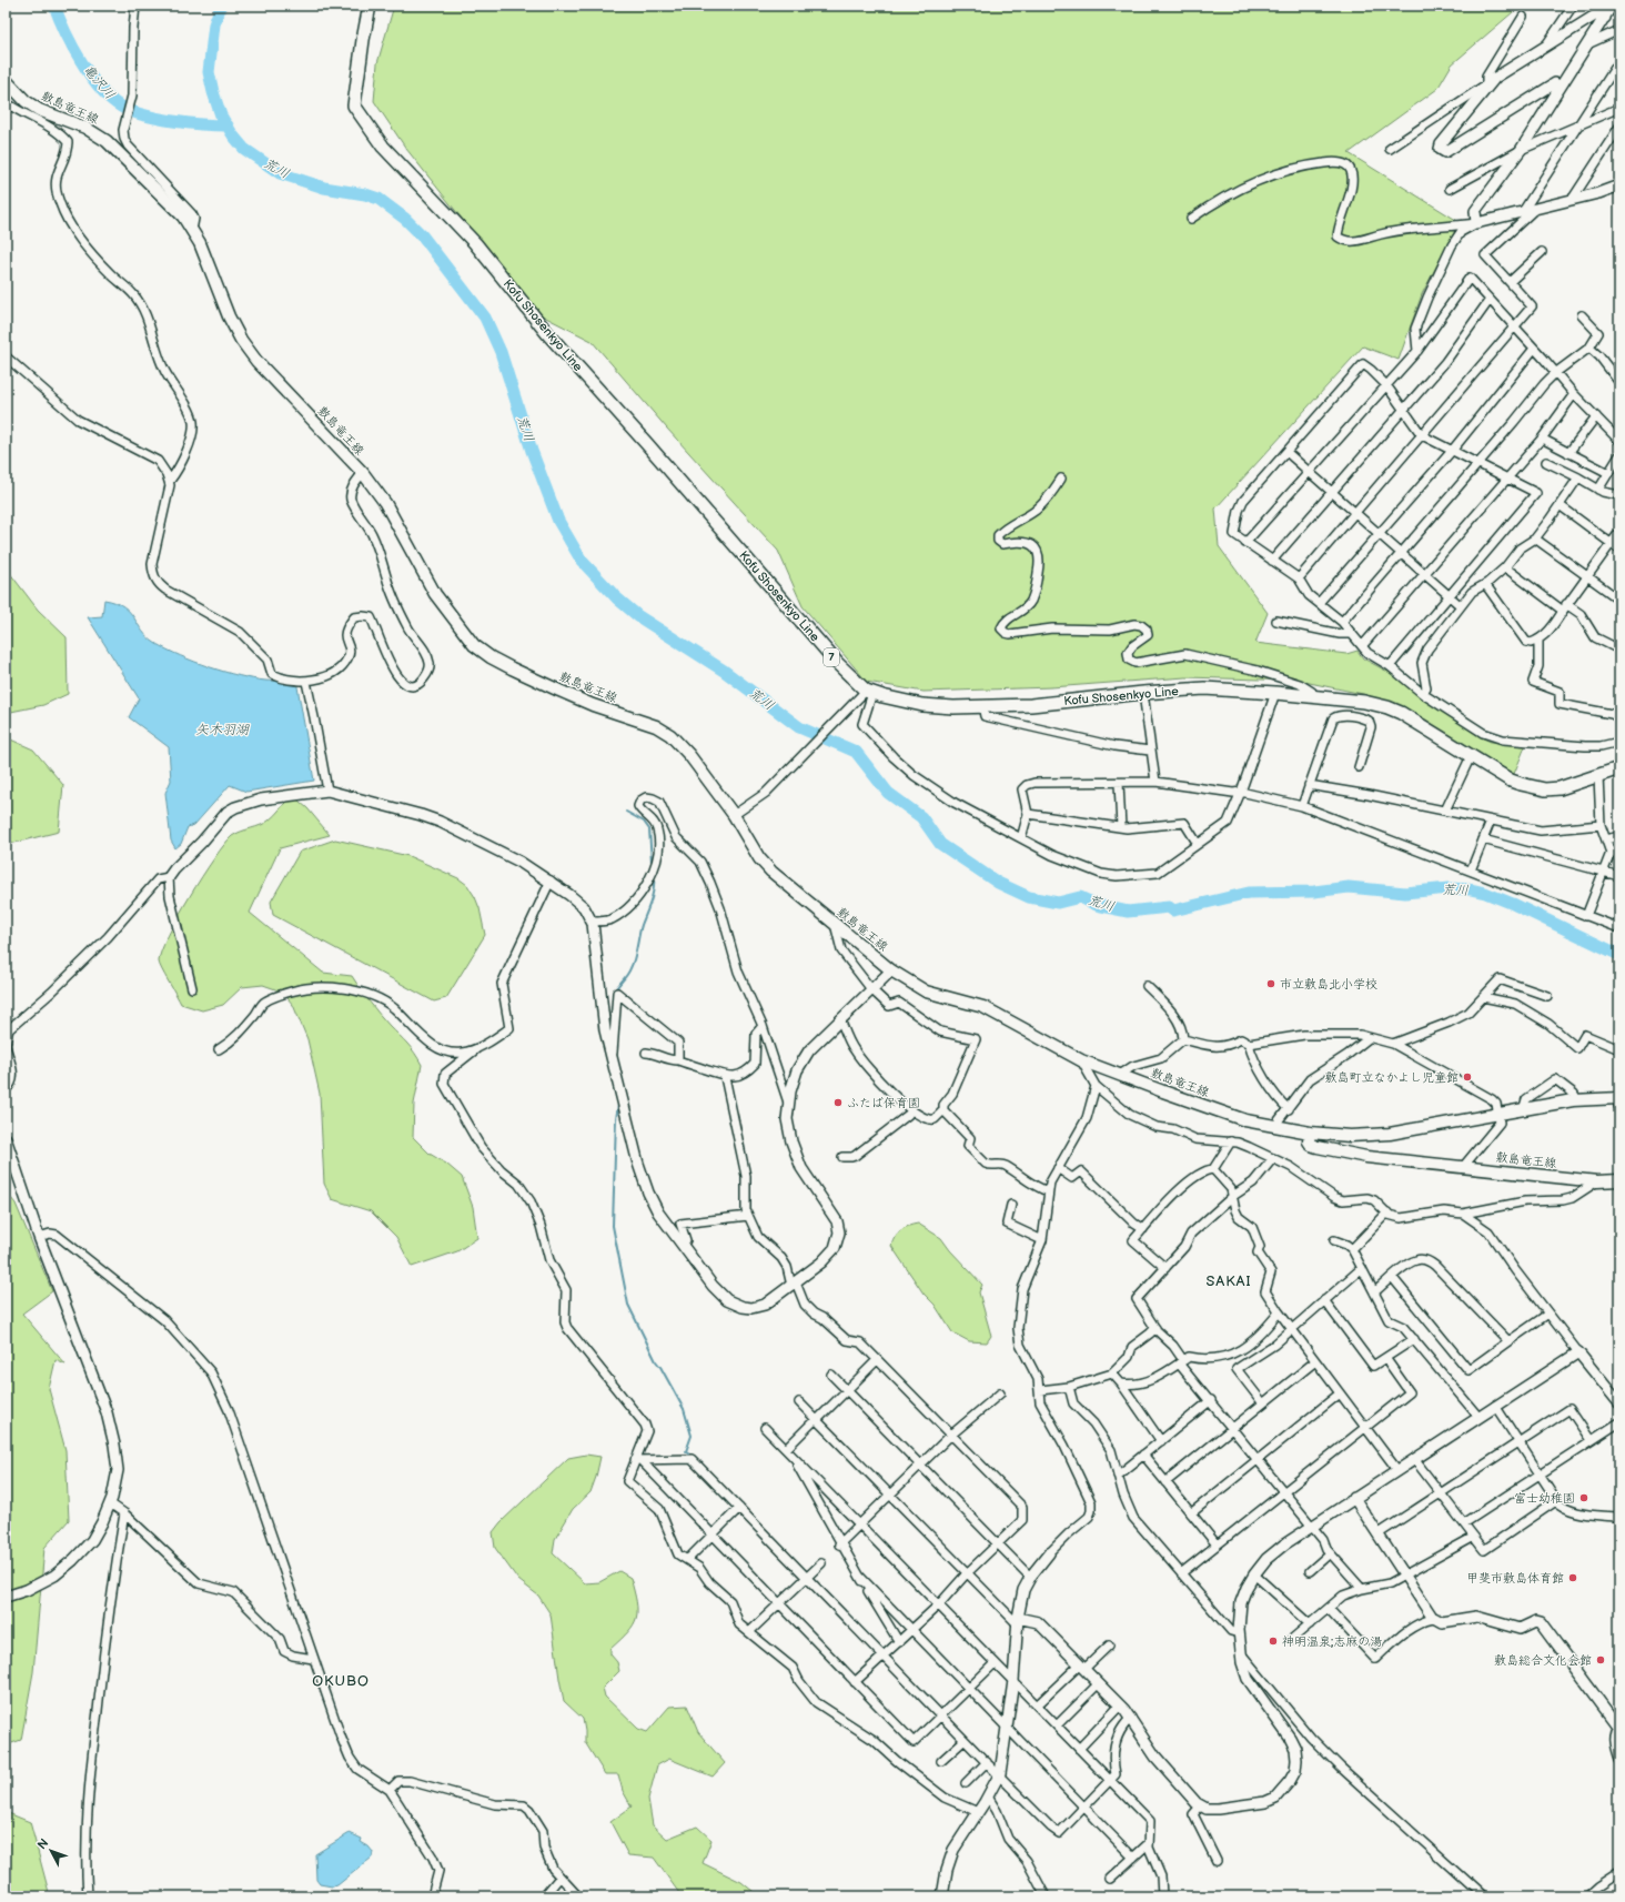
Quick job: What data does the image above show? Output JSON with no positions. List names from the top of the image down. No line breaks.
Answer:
{"streets":{"main road":["敷島竜王線","Kofu Shosenkyo Line","7"]},"districts":["SAKAI","OKUBO"],"water":["亀沢川","荒川","矢木羽湖"],"places":["市立敷島北小学校","敷島町立なかよし児童館","ふたば保育園","富士幼稚園","甲斐市敷島体育館","神明温泉;志麻の湯","敷島総合文化会館"],"north":"top left"}
